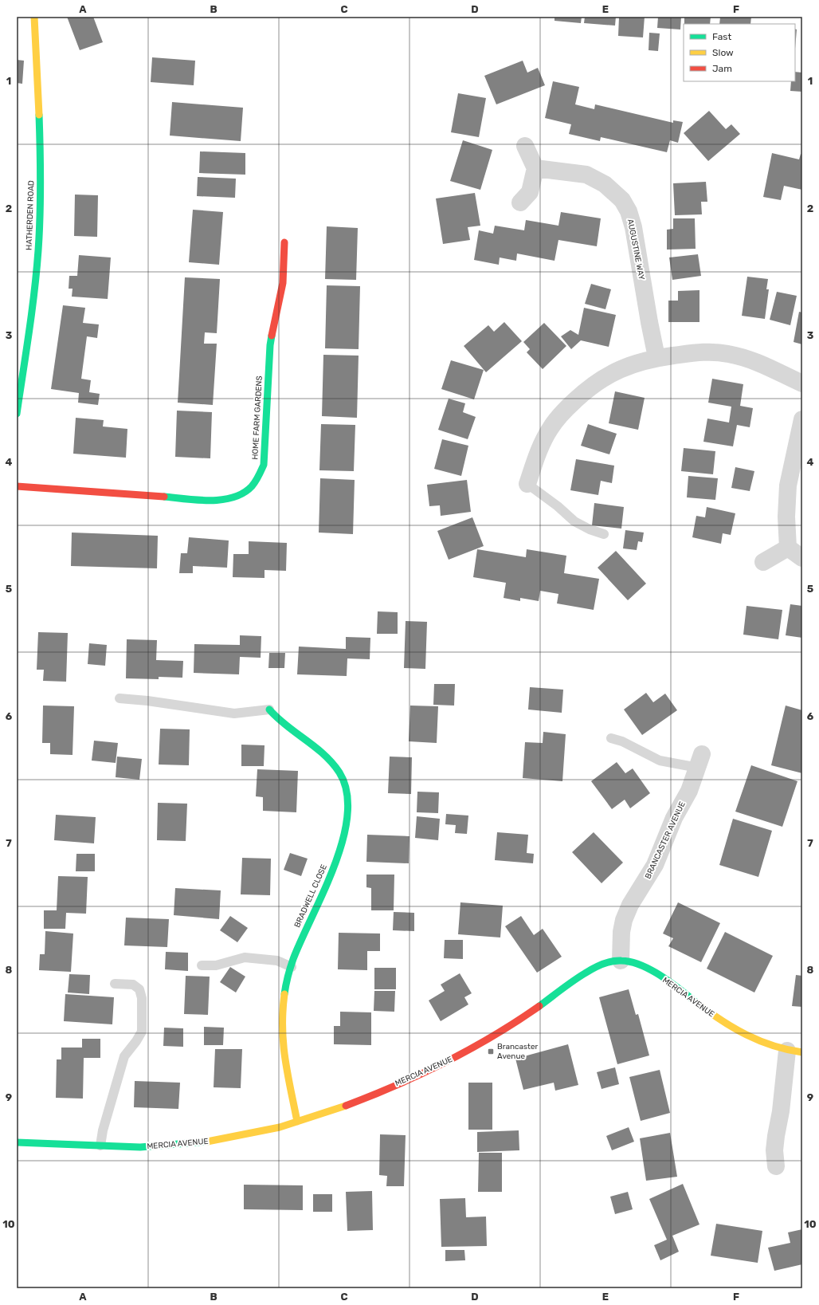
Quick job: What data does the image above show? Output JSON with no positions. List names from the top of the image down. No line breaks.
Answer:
{"streets":{"street":["HATHERDEN ROAD","AUGUSTINE WAY","HOME FARM GARDENS","BRANCASTER AVENUE","BRADWELL CLOSE","MERCIA AVENUE"]},"crossings":[["BRANCASTER AVENUE","MERCIA AVENUE"],["BRADWELL CLOSE","MERCIA AVENUE"]],"places":{"transit":["Brancaster Avenue"]},"legend":["Fast","Slow","Jam"],"grid":{"columns":["A","B","C","D","E","F"],"rows":["1","2","3","4","5","6","7","8","9","10"]}}
